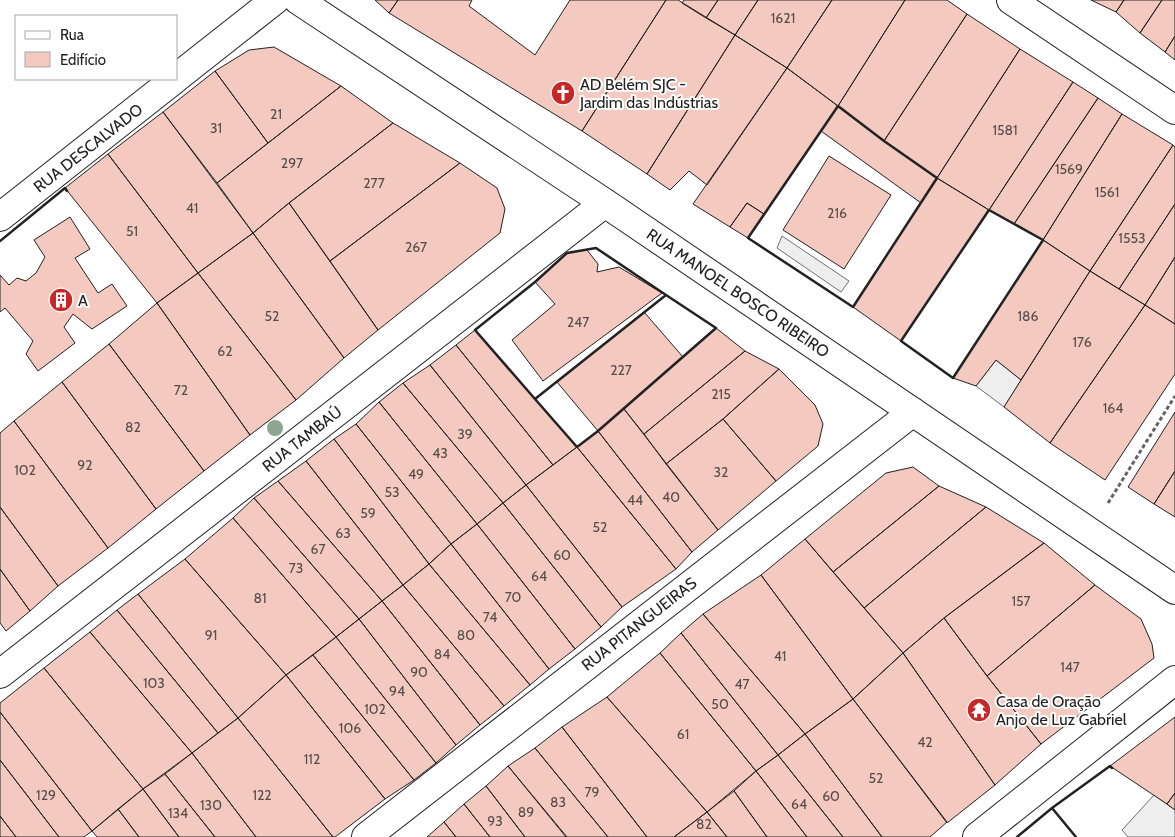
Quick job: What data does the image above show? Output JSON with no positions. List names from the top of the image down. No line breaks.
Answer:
{"streets":{"street":["RUA DESCALVADO","RUA MANOEL BOSCO RIBEIRO","RUA TAMBAÚ","RUA PITANGUEIRAS"]},"crossings":[["RUA MANOEL BOSCO RIBEIRO","RUA TAMBAÚ"],["RUA MANOEL BOSCO RIBEIRO","RUA PITANGUEIRAS"]],"places":{"church":["AD Belém SJC - Jardim das Indústrias"],"building":["A"],"temple":["Casa de Oração Anjo de Luz Gabriel"]},"house_numbers":["1621","21","31","1581","297","1569","277","1561","41","216","51","1553","267","52","186","247","176","62","227","72","215","164","82","39","43","92","102","32","49","53","40","44","59","52","63","67","60","73","64","70","81","157","74","91","80","84","41","147","90","103","47","94","50","102","106","61","42","112","52","79","129","122","60","83","64","130","89","134","93","82"],"legend":["Rua","Edifício"]}
